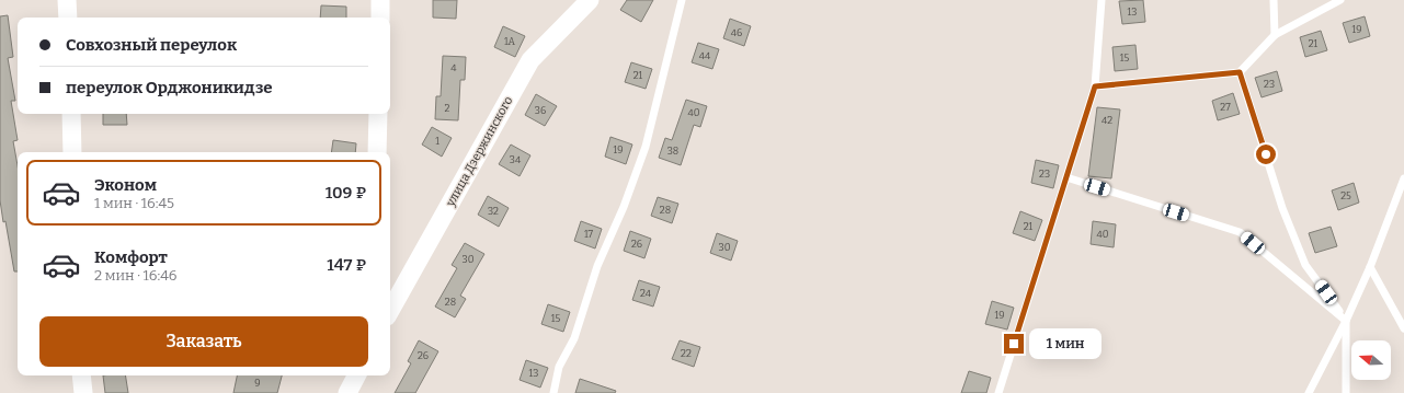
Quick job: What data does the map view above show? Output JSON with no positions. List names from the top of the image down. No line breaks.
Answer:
{"streets":{"street":["улица Дзержинского"]},"house_numbers":["13","19","46","1А","21","44","15","4","21","23","27","2","36","40","42","1","19","38","34","23","25","28","32","21","17","40","26","30","30","24","28","19","15","22","26","13","9"],"north":"left","page":{"banner":["Совхозный переулок","переулок Орджоникидзе"],"list":[{"name":"Эконом","note":"1 мин · 16:45","value":"109 ₽"},{"name":"Комфорт","note":"2 мин · 16:46","value":"147 ₽"}],"buttons":"Заказать","bubble":"1 мин"}}
